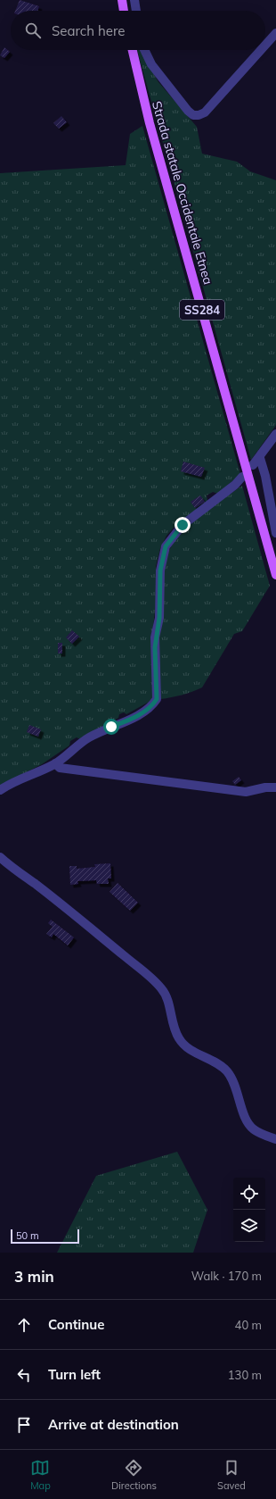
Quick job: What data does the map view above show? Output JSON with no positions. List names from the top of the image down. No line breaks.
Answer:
{"streets":{"main road":["Strada statale Occidentale Etnea","SS284"]},"scale_bar":"50 m","page":{"search":"Search here","scale":"50 m","heading":["3 min","Walk · 170 m"],"list":[["Continue","40 m"],["Turn left","130 m"],"Arrive at destination"],"nav":["Map","Directions","Saved"]}}
